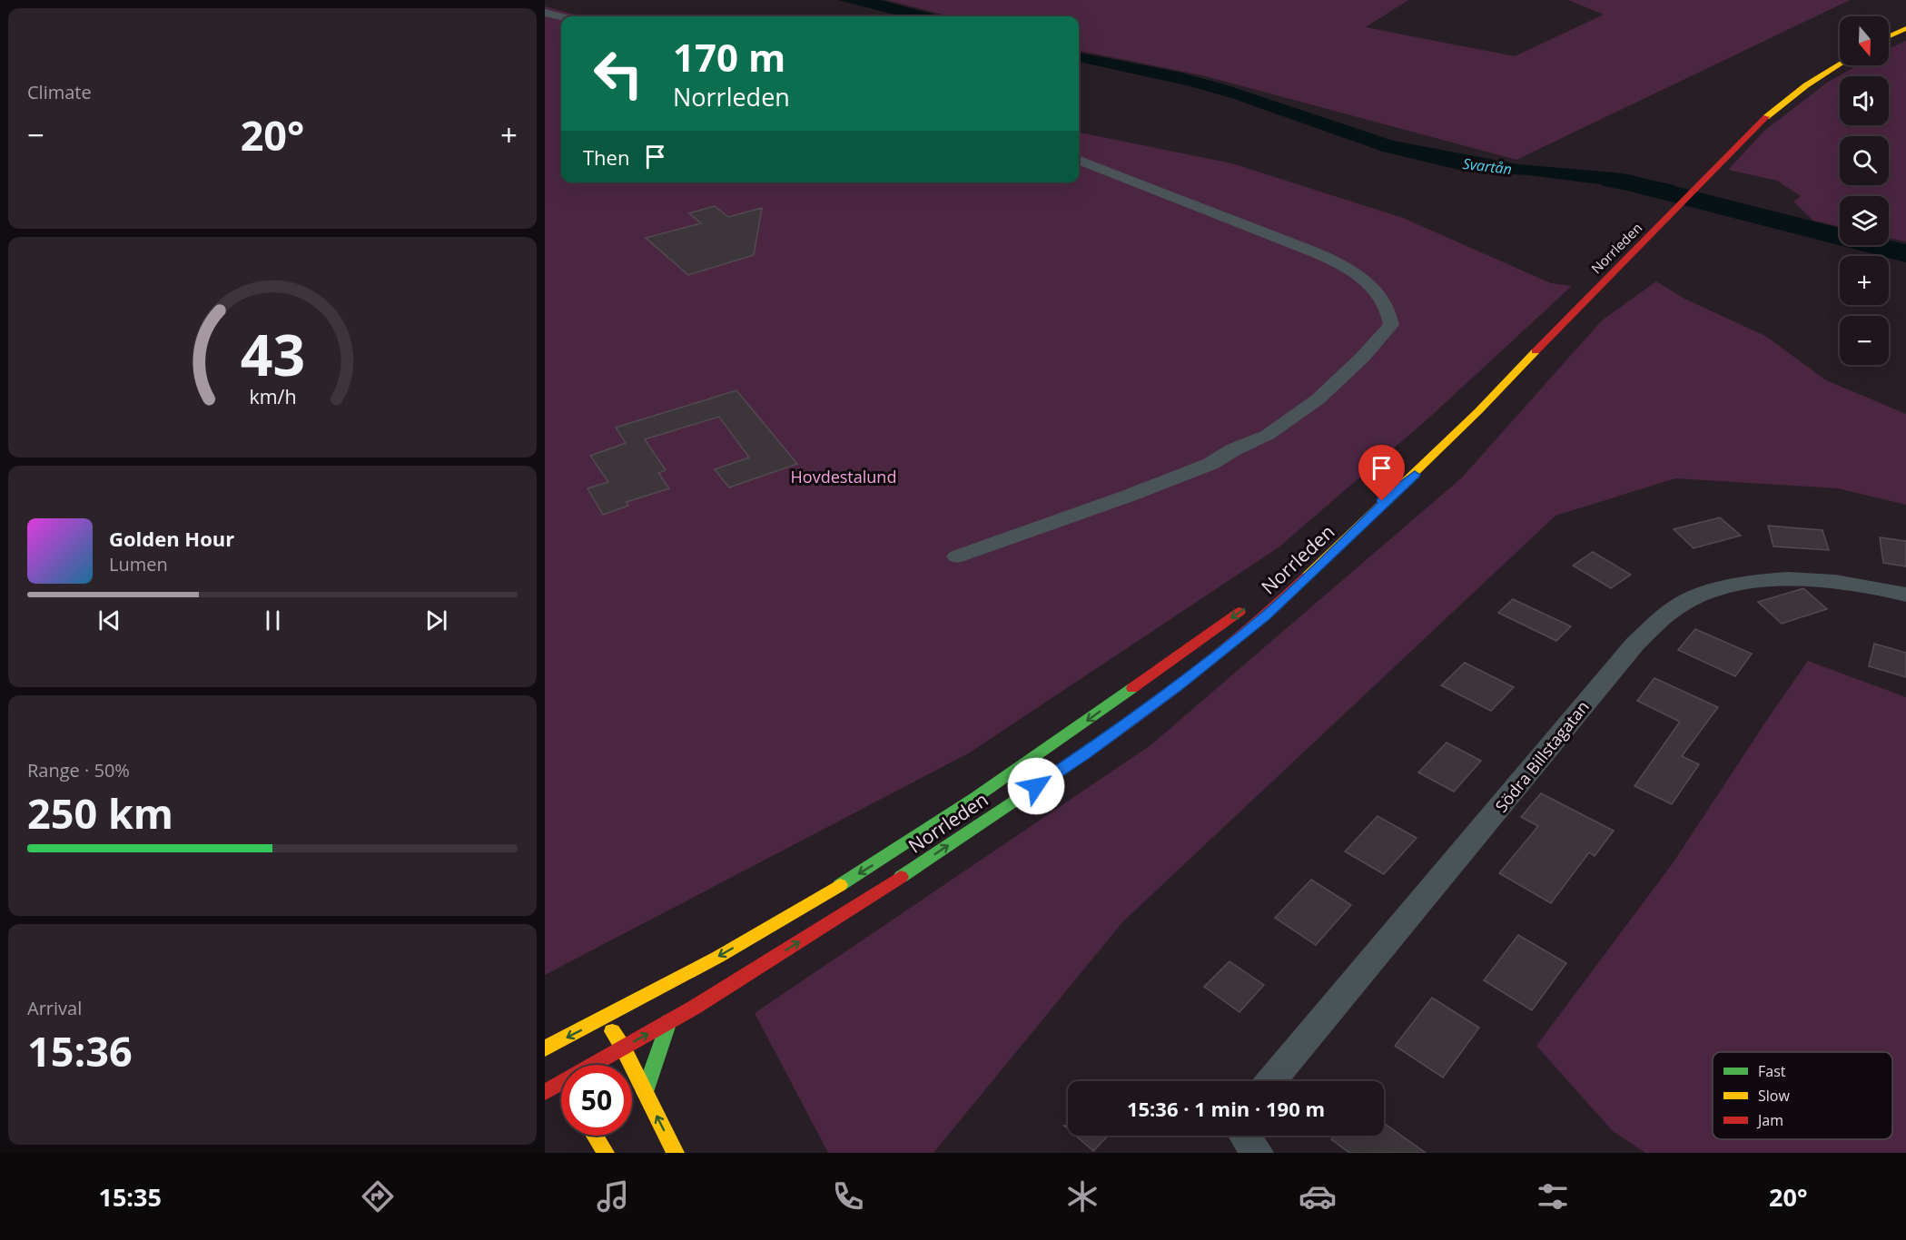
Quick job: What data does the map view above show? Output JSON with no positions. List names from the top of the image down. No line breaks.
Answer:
{"streets":{"main road":["Norrleden"],"street":["Södra Billstagatan"]},"water":["Svartån"],"parks":["Hovdestalund"],"legend":["Fast","Slow","Jam"],"north":"bottom","page":{"tile":["Climate",["Range · 50%","250 km"],["Arrival","15:36"]],"map_buttons":["+","−"],"turn":["170 m","Norrleden"],"heat":["−","20°","+"],"then":"Then","song":["Golden Hour","Lumen"],"limit":"50","trip":"15:36 · 1 min · 190 m","tabs":["15:35","20°"],"gauge":["43","km/h"]}}
